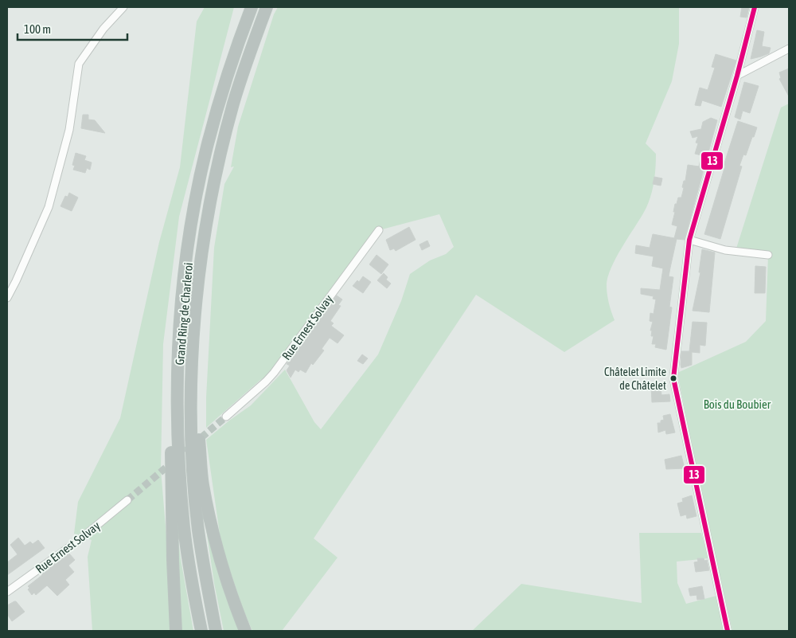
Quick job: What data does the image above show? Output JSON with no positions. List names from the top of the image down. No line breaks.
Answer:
{"streets":{"highway":["Grand Ring de Charleroi"],"street":["Rue Ernest Solvay"]},"parks":["Bois du Boubier"],"places":["Châtelet Limite de Châtelet"],"lines":["transit line 13"],"scale_bar":"100 m"}
